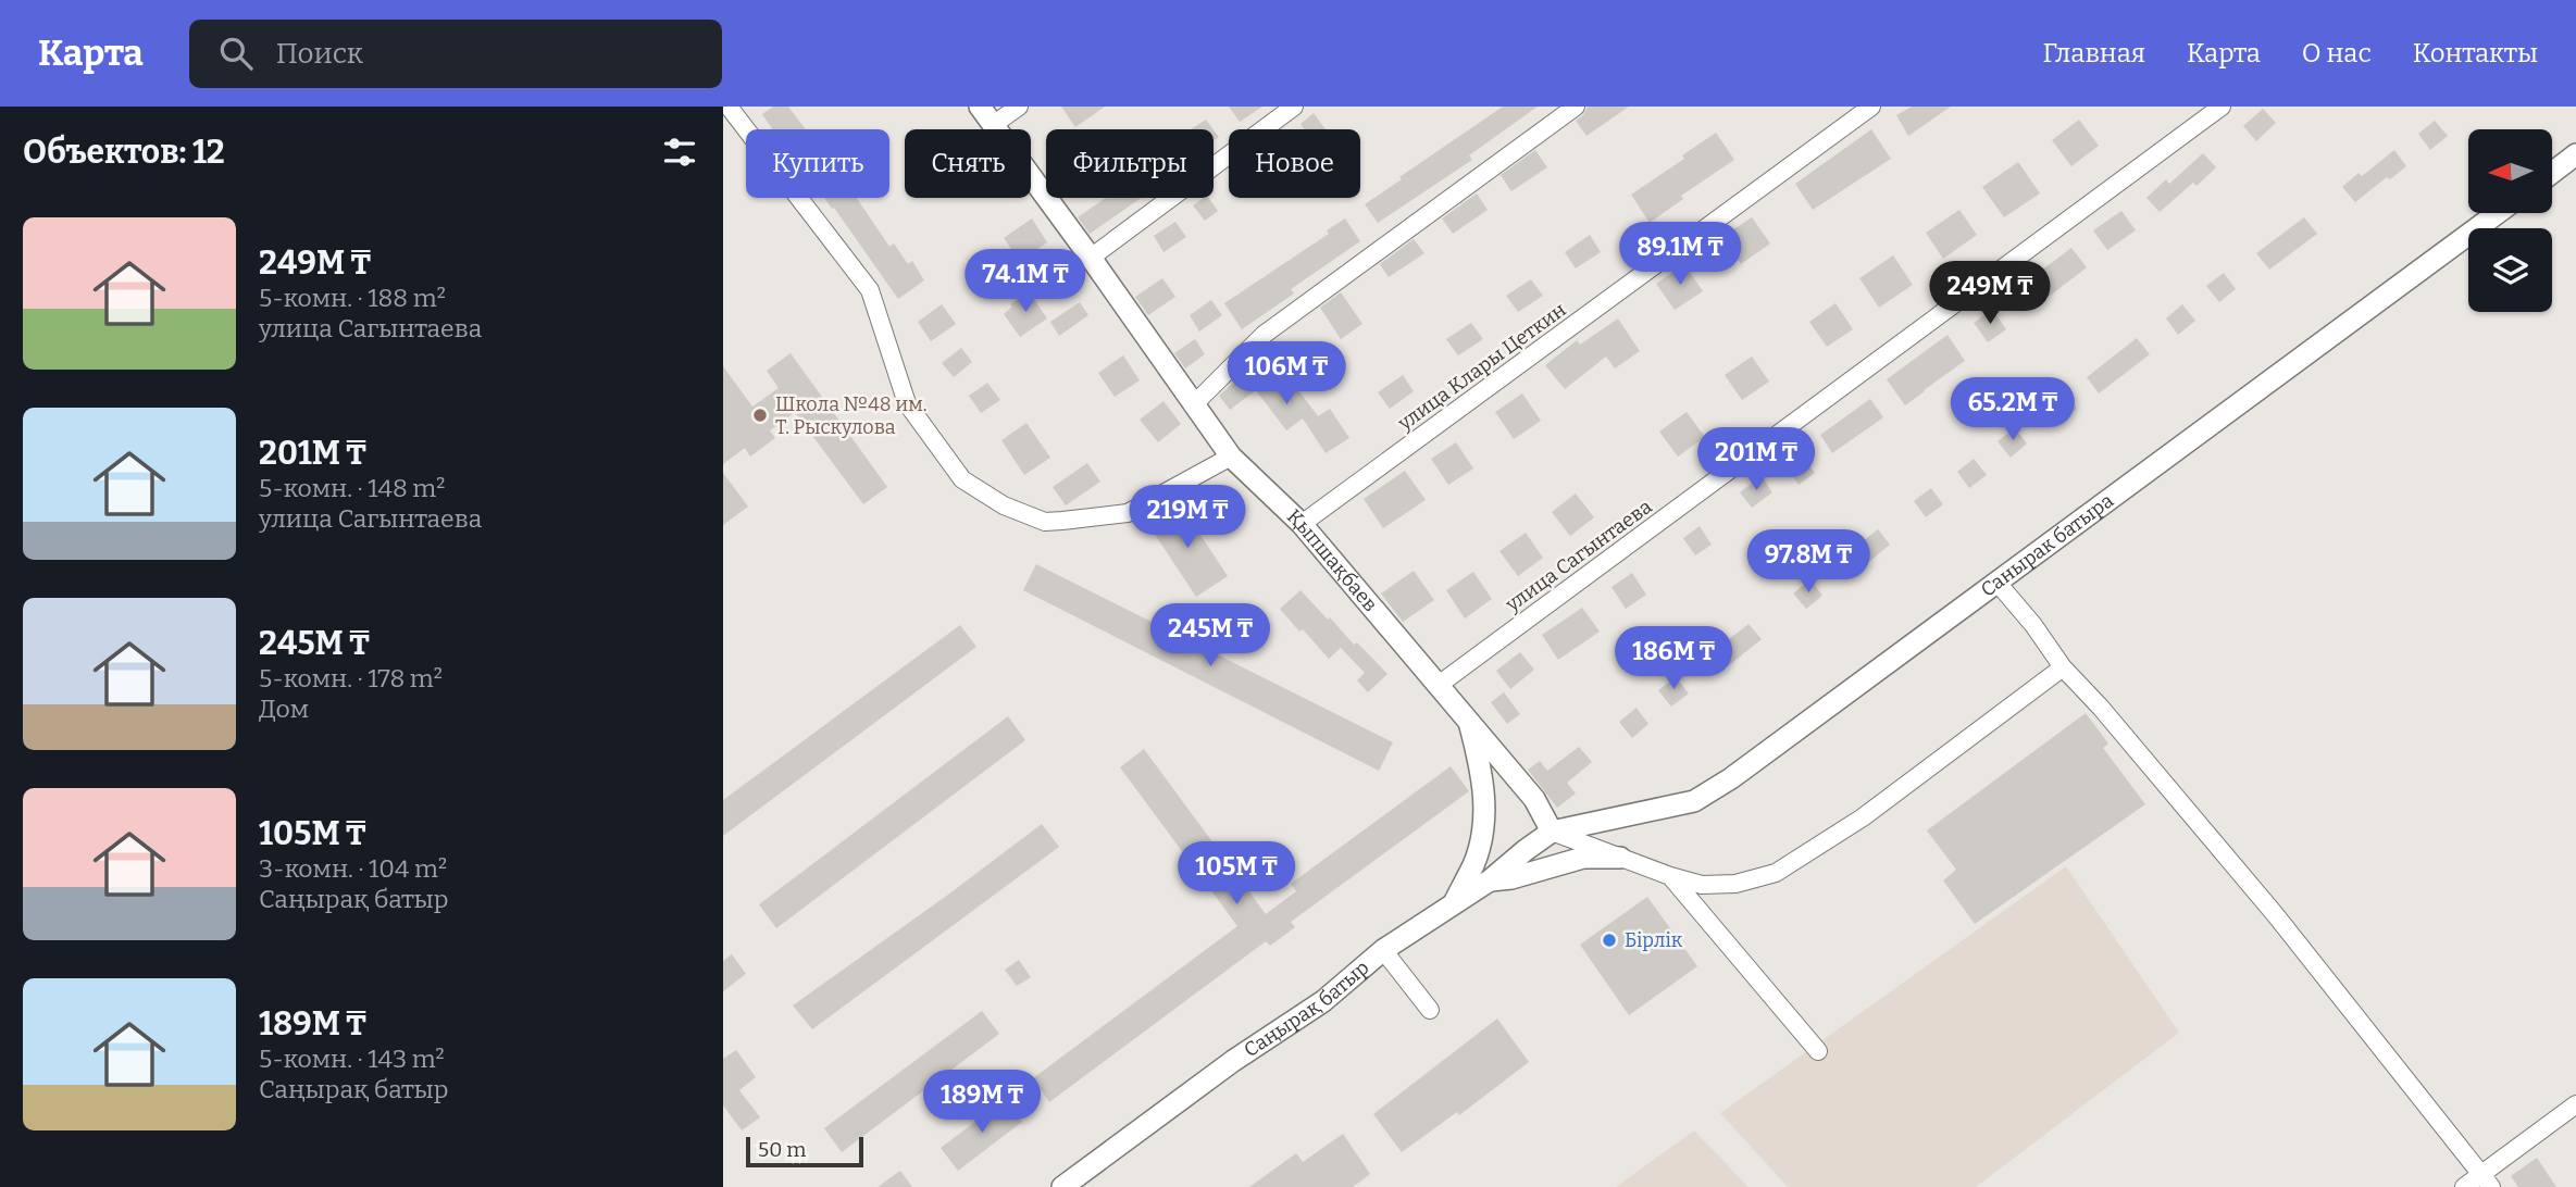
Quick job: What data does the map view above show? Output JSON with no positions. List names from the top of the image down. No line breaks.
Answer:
{"streets":{"street":["улица Клары Цеткин","Санырак батыра","улица Сагынтаева","Қыпшақбаев","Саңырақ батыр"]},"crossings":[["улица Клары Цеткин","Қыпшақбаев"],["Санырак батыра","Қыпшақбаев"],["Санырак батыра","Саңырақ батыр"],["улица Сагынтаева","Қыпшақбаев"],["Қыпшақбаев","Саңырақ батыр"]],"places":["Школа №48 им. Т. Рыскулова","Бірлік"],"scale_bar":"50 m","north":"left","page":{"header":"Карта","search":"Поиск","nav":["Главная","Карта","О нас","Контакты"],"heading":"Объектов: 12","chip":["Купить","Снять","Фильтры","Новое"],"list":[{"name":"249M ₸","note":"5-комн. · 188 m² · улица Сагынтаева"},{"name":"201M ₸","note":"5-комн. · 148 m² · улица Сагынтаева"},{"name":"245M ₸","note":"5-комн. · 178 m² · Дом"},{"name":"105M ₸","note":"3-комн. · 104 m² · Саңырақ батыр"},{"name":"189M ₸","note":"5-комн. · 143 m² · Саңырақ батыр"}],"price":["89.1M ₸","74.1M ₸","249M ₸","106M ₸","65.2M ₸","201M ₸","219M ₸","97.8M ₸","245M ₸","186M ₸","105M ₸","189M ₸"],"scale":"50 m"}}
